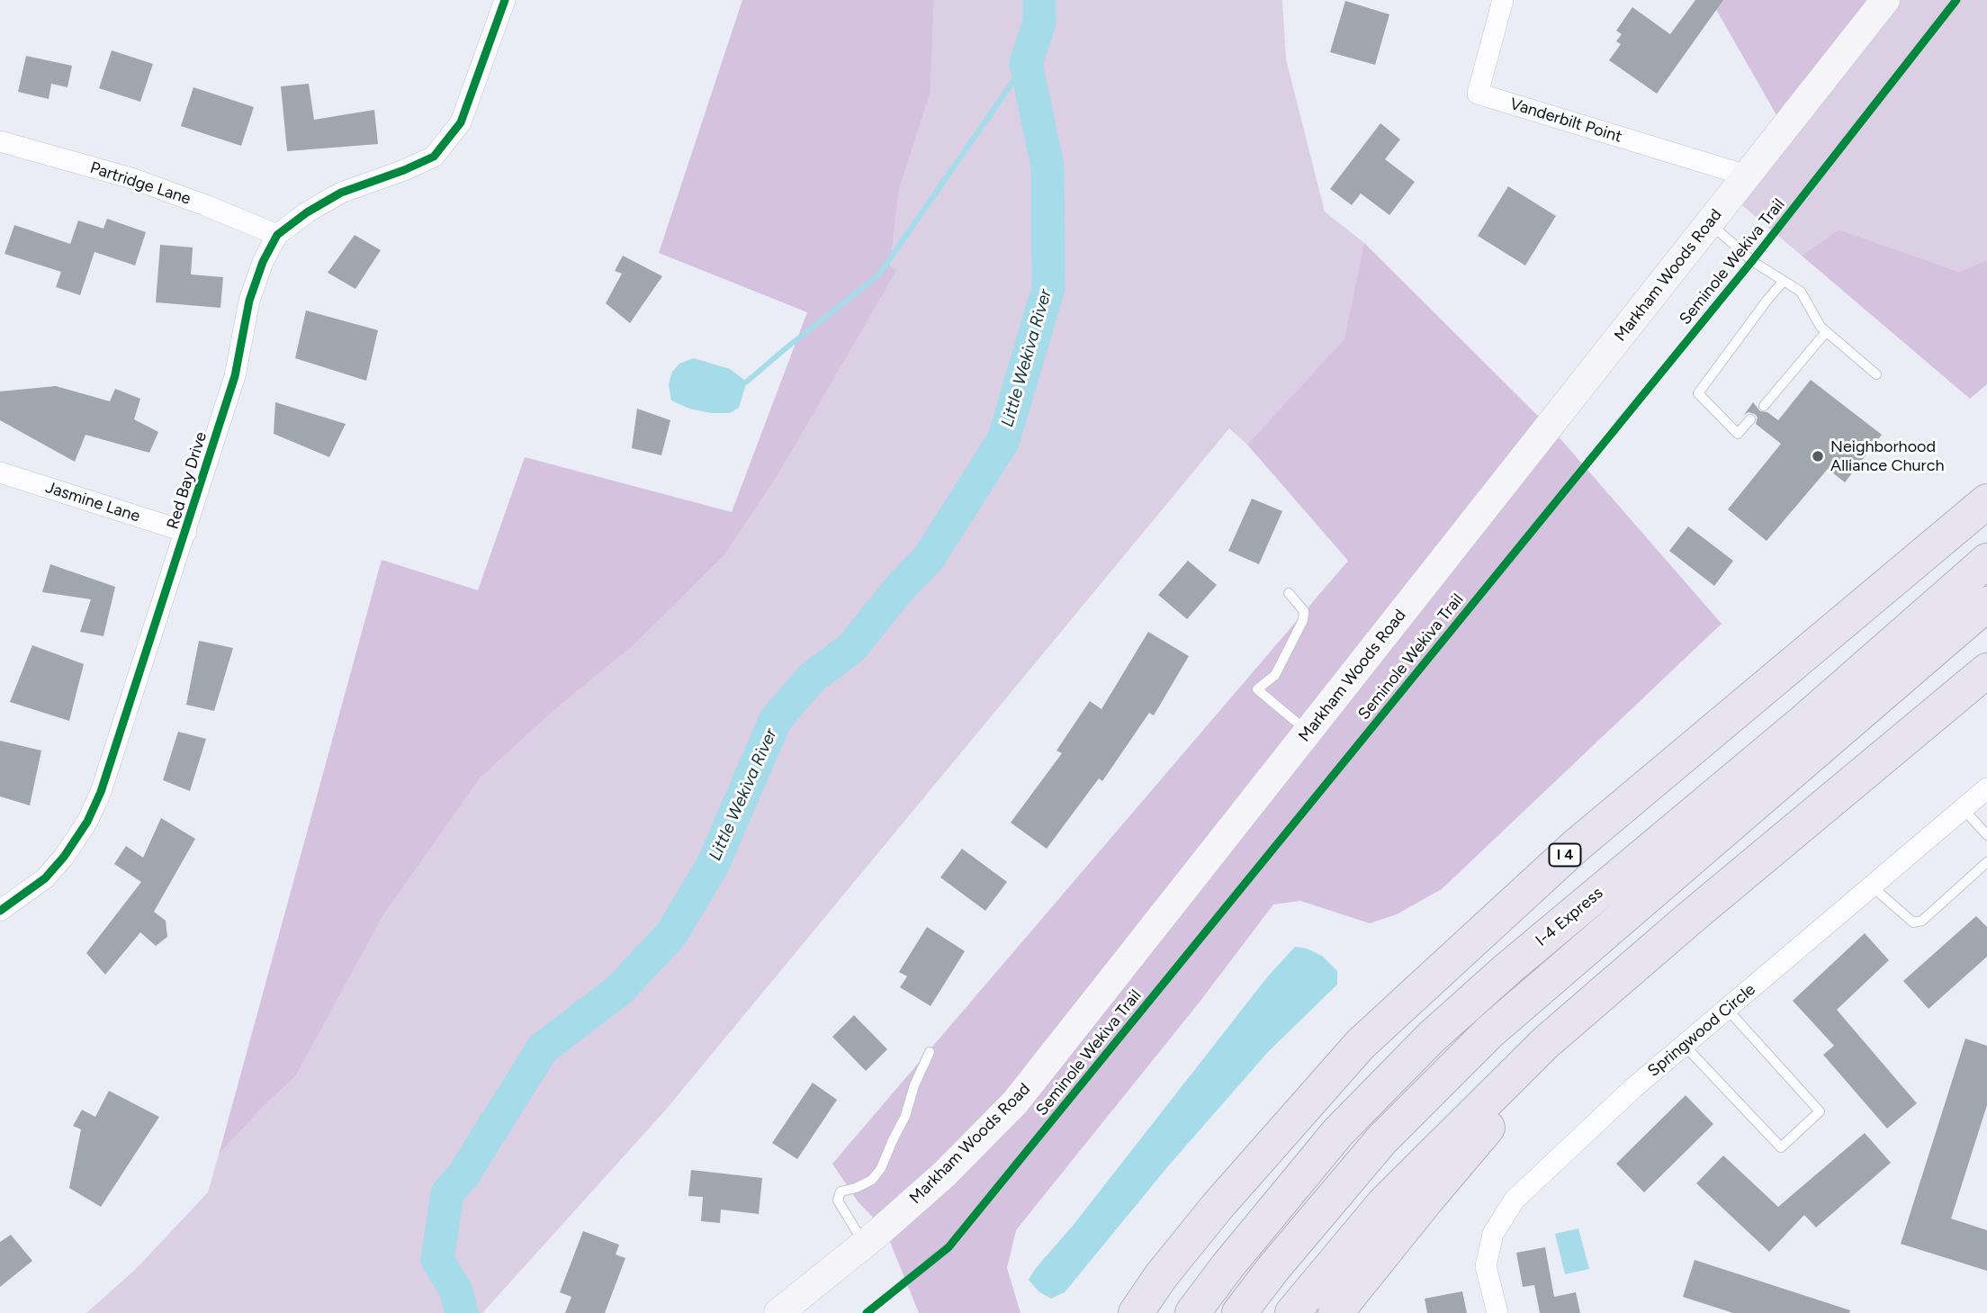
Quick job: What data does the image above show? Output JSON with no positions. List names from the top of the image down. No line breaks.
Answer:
{"streets":{"highway":["I 4","I-4 Express"],"main road":["Markham Woods Road"],"street":["Vanderbilt Point","Partridge Lane","Red Bay Drive","Jasmine Lane","Springwood Circle"],"cycle path":["Seminole Wekiva Trail"]},"crossings":[["Vanderbilt Point","Markham Woods Road"],["Partridge Lane","Red Bay Drive"],["Red Bay Drive","Jasmine Lane"]],"water":["Little Wekiva River"],"places":["Neighborhood Alliance Church"]}
